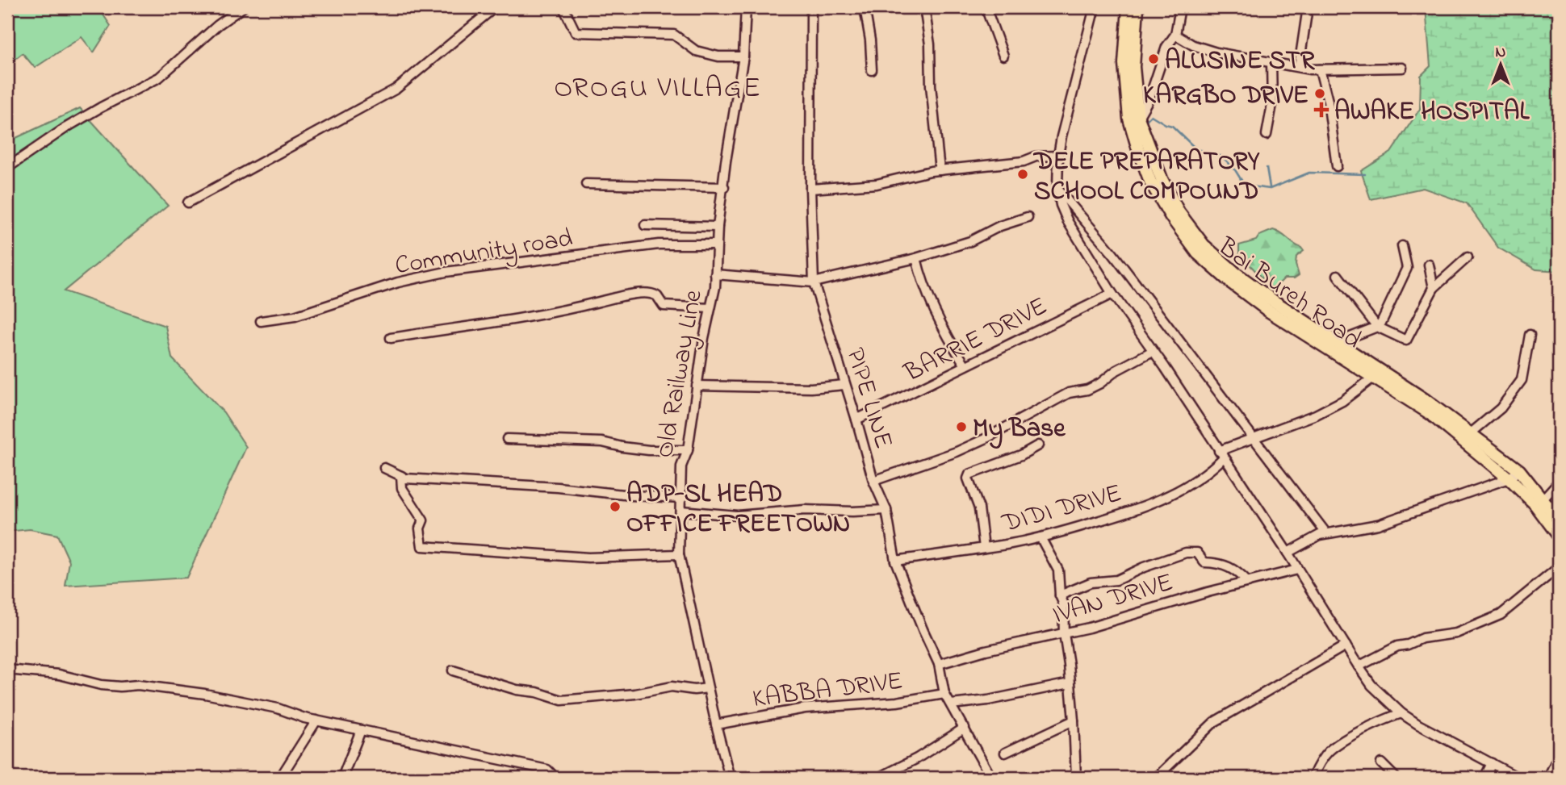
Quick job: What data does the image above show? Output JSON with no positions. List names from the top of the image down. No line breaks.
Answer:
{"streets":{"highway":["Bai Bureh Road"],"street":["Community road","BARRIE DRIVE","Old Railway Line","PIPE LINE","DIDI DRIVE","IVAN DRIVE","KABBA DRIVE"]},"crossings":[["Community road","Old Railway Line"],["BARRIE DRIVE","PIPE LINE"],["Old Railway Line","KABBA DRIVE"],["PIPE LINE","DIDI DRIVE"],["PIPE LINE","IVAN DRIVE"],["PIPE LINE","KABBA DRIVE"]],"districts":["OROGU VILLAGE"],"places":{"other":["ALUSINE STR","KARGBO DRIVE","DELE PREPARATORY SCHOOL COMPOUND","My Base","ADP-SL HEAD OFFICE FREETOWN"],"health":["AWAKE HOSPITAL"]},"north":"top"}
